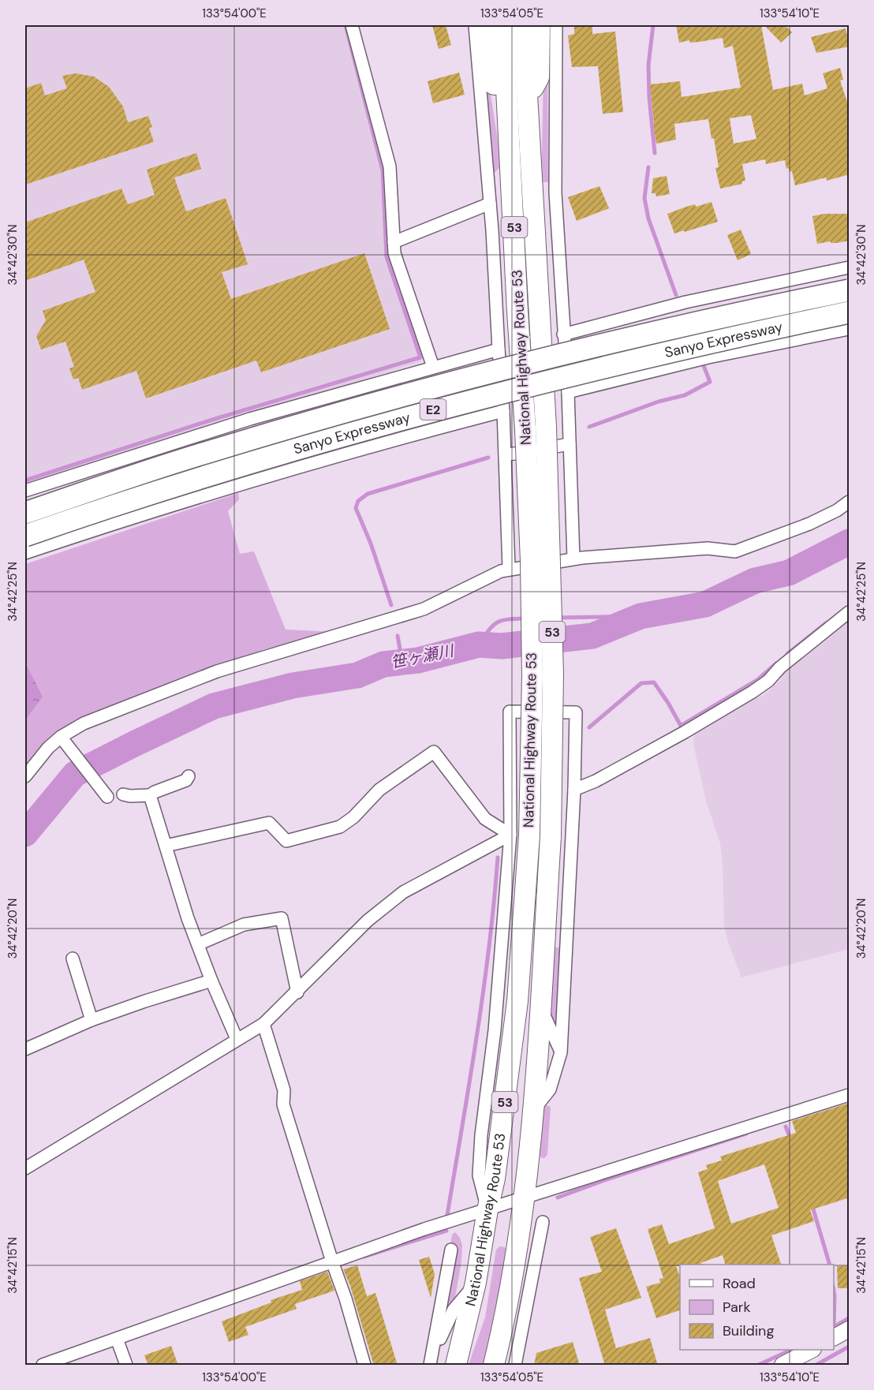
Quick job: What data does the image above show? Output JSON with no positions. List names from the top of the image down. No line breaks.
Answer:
{"streets":{"highway":["53","Sanyo Expressway","National Highway Route 53","E2"]},"crossings":[["53","National Highway Route 53"]],"water":["笹ヶ瀬川"],"legend":["Road","Park","Building"],"coordinates":["133°54'00\"E","133°54'05\"E","133°54'10\"E","34°42'30\"N","34°42'25\"N","34°42'20\"N","34°42'15\"N"]}
